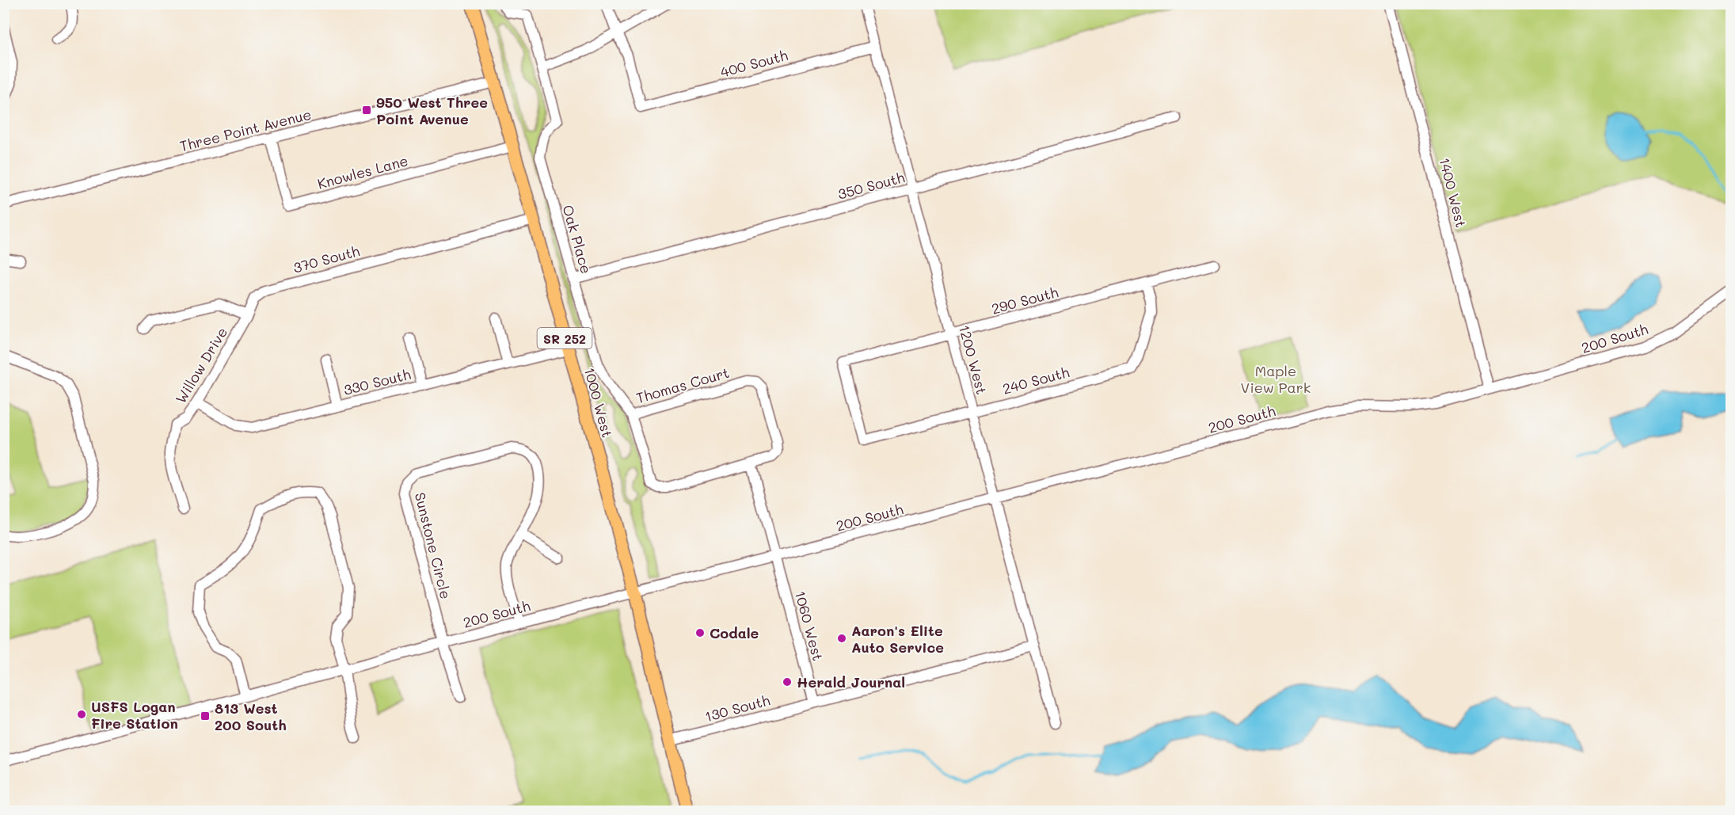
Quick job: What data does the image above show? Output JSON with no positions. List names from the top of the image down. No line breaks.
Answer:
{"streets":{"main road":["SR 252","1000 West"],"street":["400 South","Three Point Avenue","Knowles Lane","350 South","1400 West","Oak Place","370 South","290 South","200 South","1200 West","Willow Drive","240 South","330 South","Thomas Court","Sunstone Circle","1060 West","130 South"]},"crossings":[["400 South","1200 West"],["Three Point Avenue","Knowles Lane"],["Three Point Avenue","1000 West"],["Knowles Lane","1000 West"],["350 South","Oak Place"],["350 South","1200 West"],["1400 West","200 South"],["Oak Place","Thomas Court"],["370 South","Willow Drive"],["370 South","1000 West"],["290 South","1200 West"],["290 South","240 South"],["200 South","1200 West"],["200 South","1000 West"],["200 South","Sunstone Circle"],["200 South","1060 West"],["1200 West","240 South"],["1200 West","130 South"],["Willow Drive","330 South"],["330 South","1000 West"],["1000 West","130 South"],["1060 West","130 South"]],"parks":["Maple View Park"],"places":{"transit":["950 West Three Point Avenue","813 West 200 South"],"other":["Codale","Aaron's Elite Auto Service","Herald Journal","USFS Logan Fire Station"]}}
